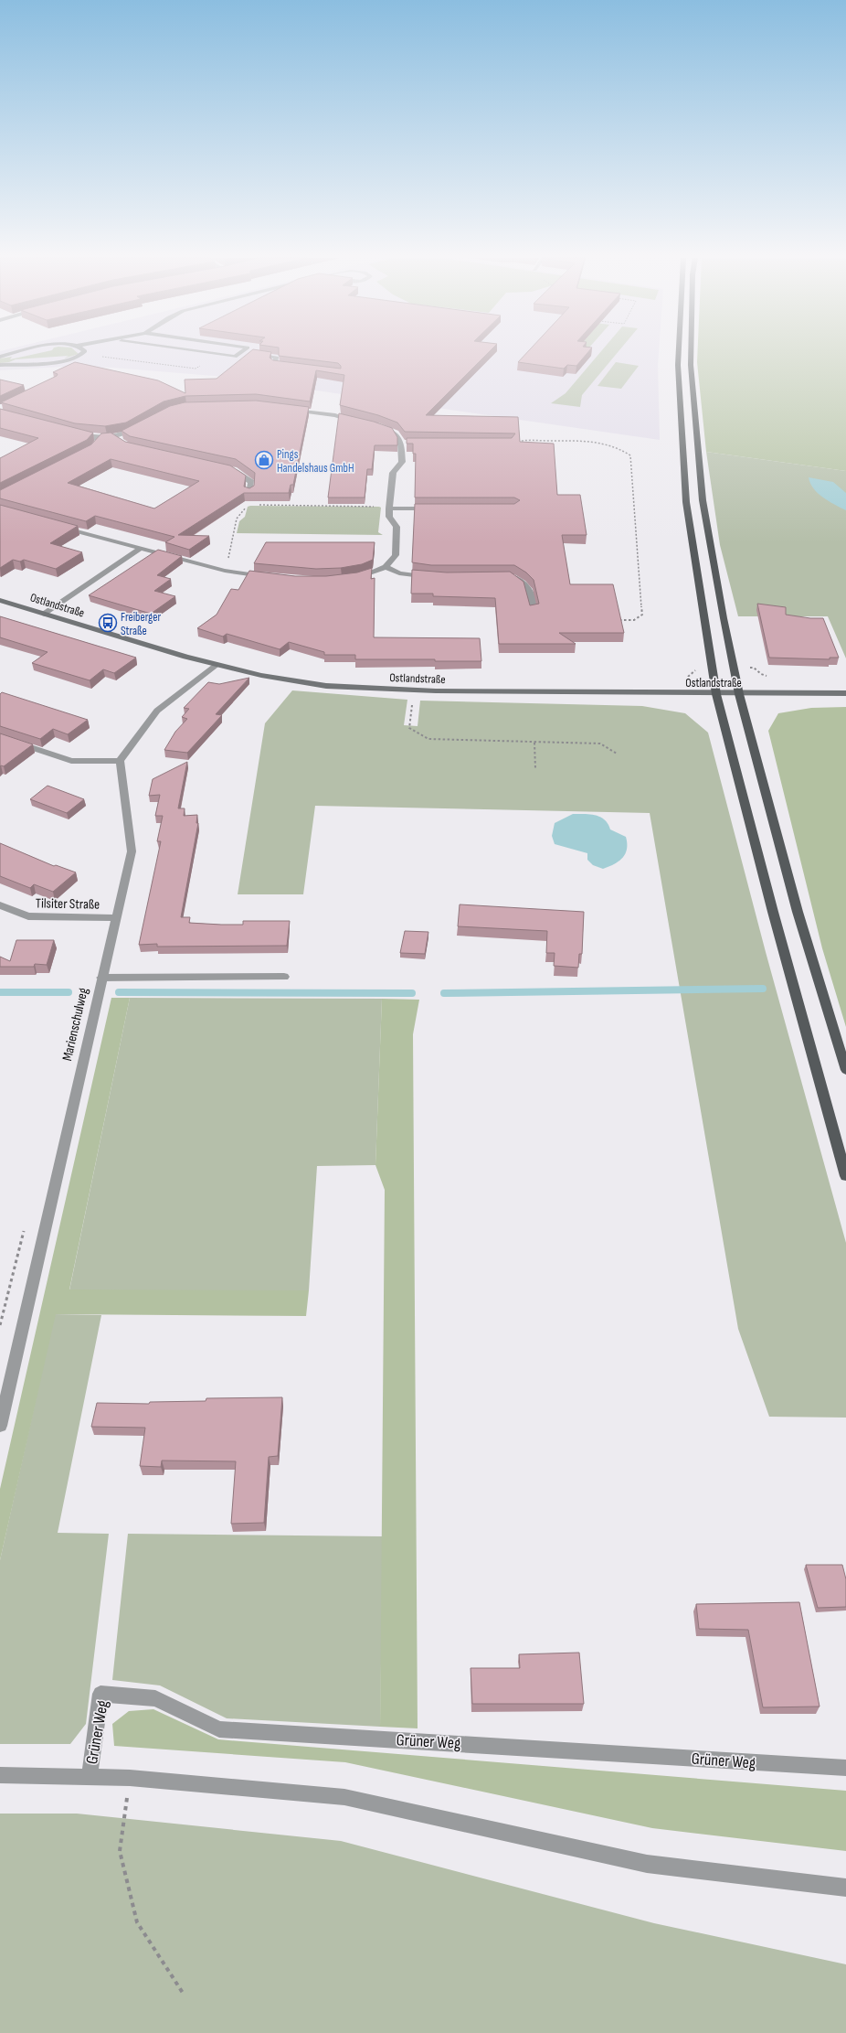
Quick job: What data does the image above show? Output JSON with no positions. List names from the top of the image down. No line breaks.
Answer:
{"streets":{"street":["Ostlandstraße","Tilsiter Straße","Marienschulweg","Grüner Weg"]},"crossings":[["Tilsiter Straße","Marienschulweg"]],"places":{"shop":["Pings Handelshaus GmbH"],"bus stop":["Freiberger Straße"]}}
